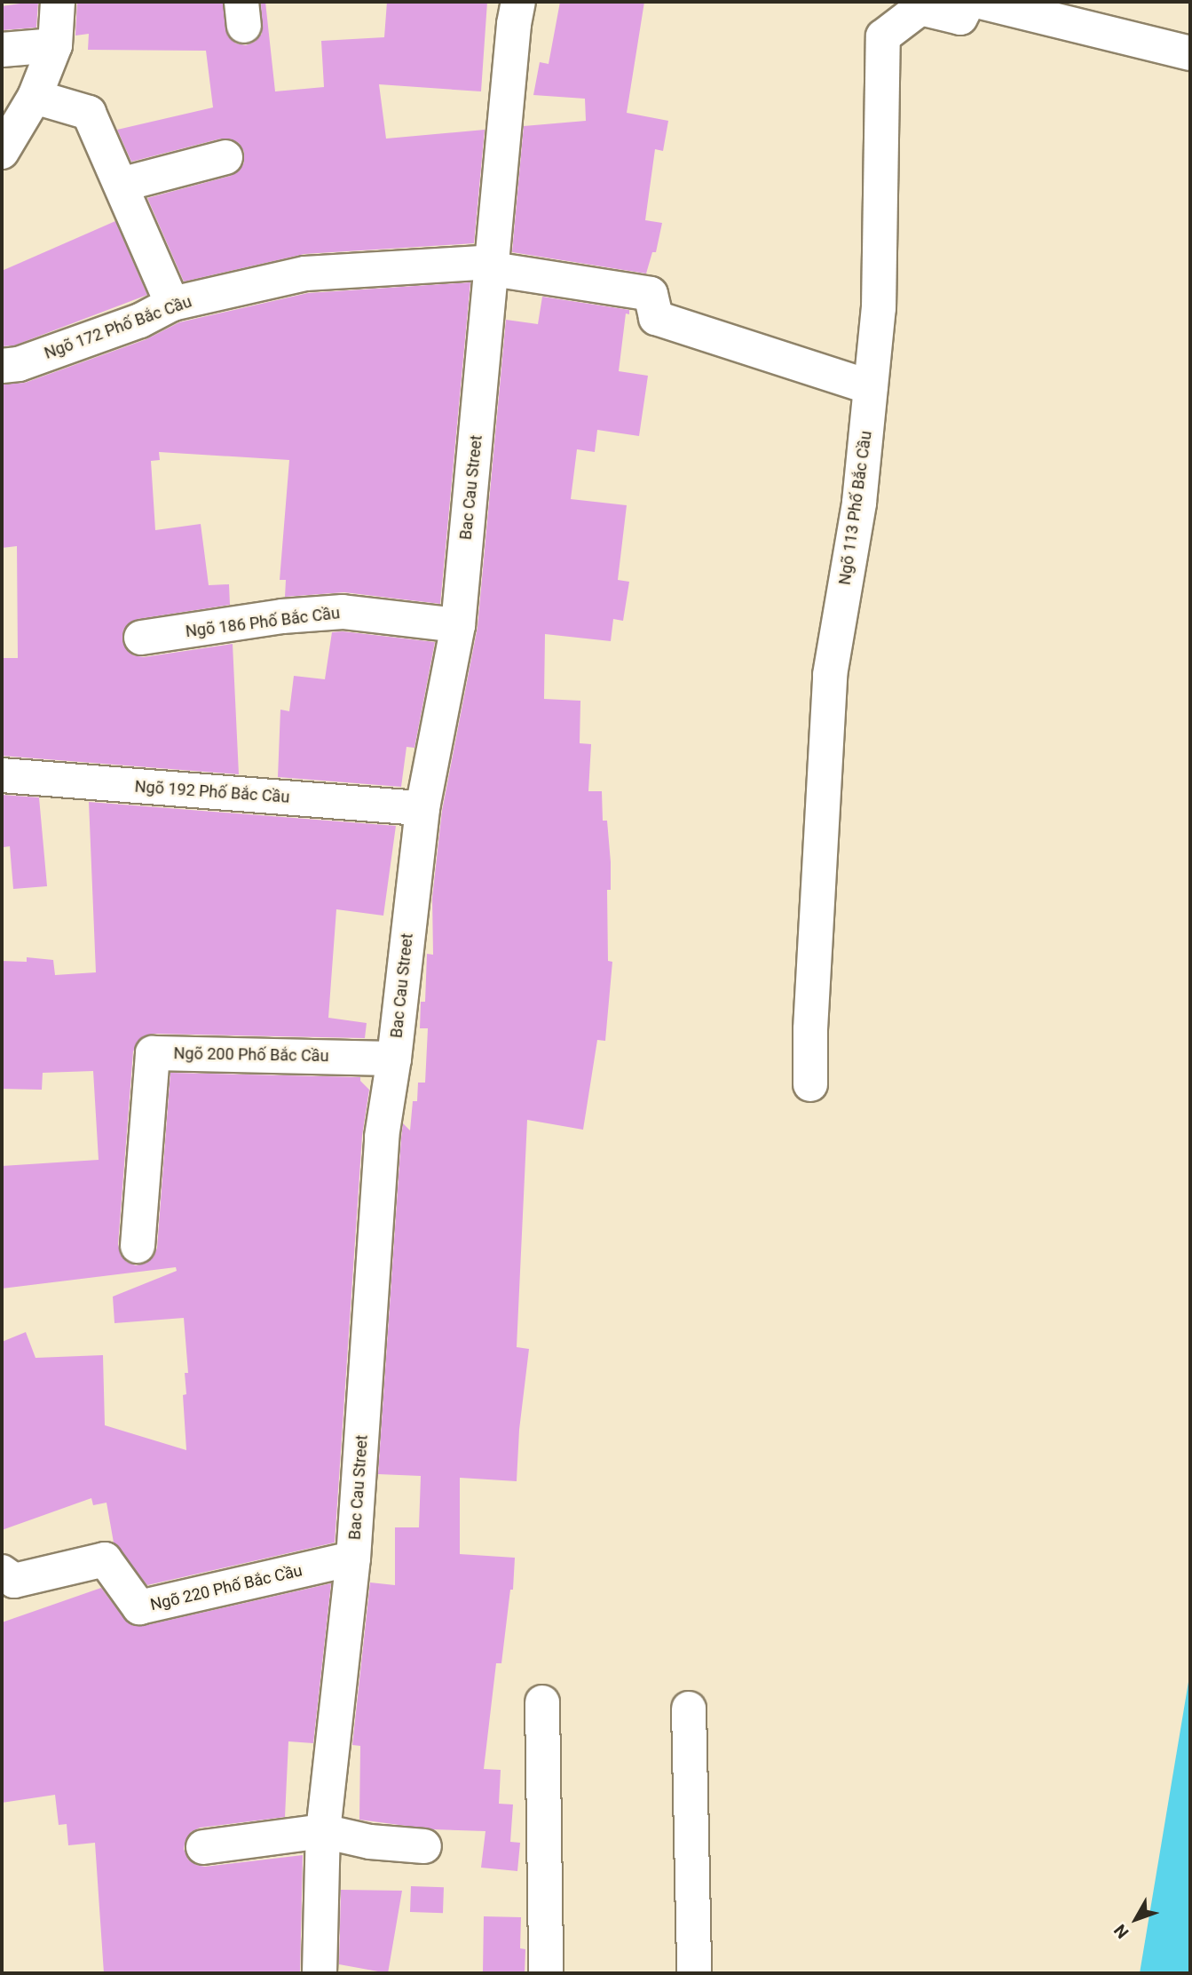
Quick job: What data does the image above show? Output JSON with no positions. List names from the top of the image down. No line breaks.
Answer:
{"streets":{"street":["Ngõ 172 Phố Bắc Cầu","Bac Cau Street","Ngõ 113 Phố Bắc Cầu","Ngõ 186 Phố Bắc Cầu","Ngõ 192 Phố Bắc Cầu","Ngõ 200 Phố Bắc Cầu","Ngõ 220 Phố Bắc Cầu"]},"crossings":[["Ngõ 172 Phố Bắc Cầu","Bac Cau Street"],["Ngõ 172 Phố Bắc Cầu","Ngõ 113 Phố Bắc Cầu"],["Bac Cau Street","Ngõ 186 Phố Bắc Cầu"],["Bac Cau Street","Ngõ 192 Phố Bắc Cầu"],["Bac Cau Street","Ngõ 200 Phố Bắc Cầu"],["Bac Cau Street","Ngõ 220 Phố Bắc Cầu"]],"north":"bottom left"}
